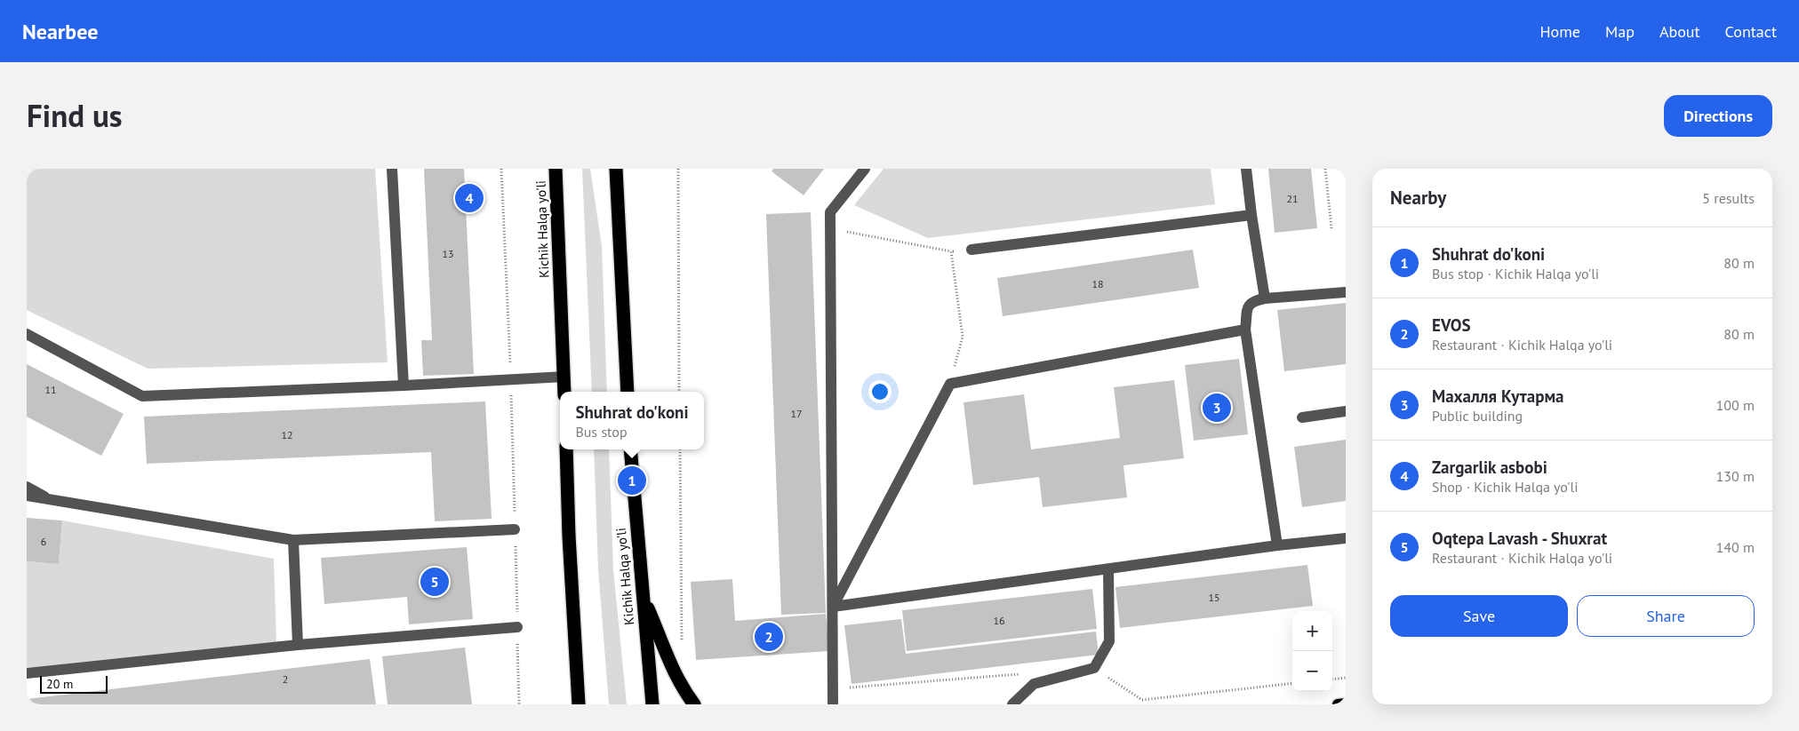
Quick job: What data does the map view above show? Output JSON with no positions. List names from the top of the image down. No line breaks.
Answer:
{"streets":{"highway":["Kichik Halqa yo'li"]},"house_numbers":["21","13","18","11","17","12","6","15","16","2"],"scale_bar":"20 m","page":{"header":"Nearbee","nav":["Home","Map","About","Contact"],"title":"Find us","buttons":["Directions",["Save","Share"]],"heading":["Nearby","5 results"],"pins":["4","3","1","5","2"],"list":[{"mark":"1","name":"Shuhrat do'koni","note":"Bus stop · Kichik Halqa yo'li","value":"80 m"},{"mark":"2","name":"EVOS","note":"Restaurant · Kichik Halqa yo'li","value":"80 m"},{"mark":"3","name":"Махалля Кутарма","note":"Public building","value":"100 m"},{"mark":"4","name":"Zargarlik asbobi","note":"Shop · Kichik Halqa yo'li","value":"130 m"},{"mark":"5","name":"Oqtepa Lavash - Shuxrat","note":"Restaurant · Kichik Halqa yo'li","value":"140 m"}],"popup":["Shuhrat do'koni","Bus stop"],"map_buttons":["+","−"],"scale":"20 m"}}
